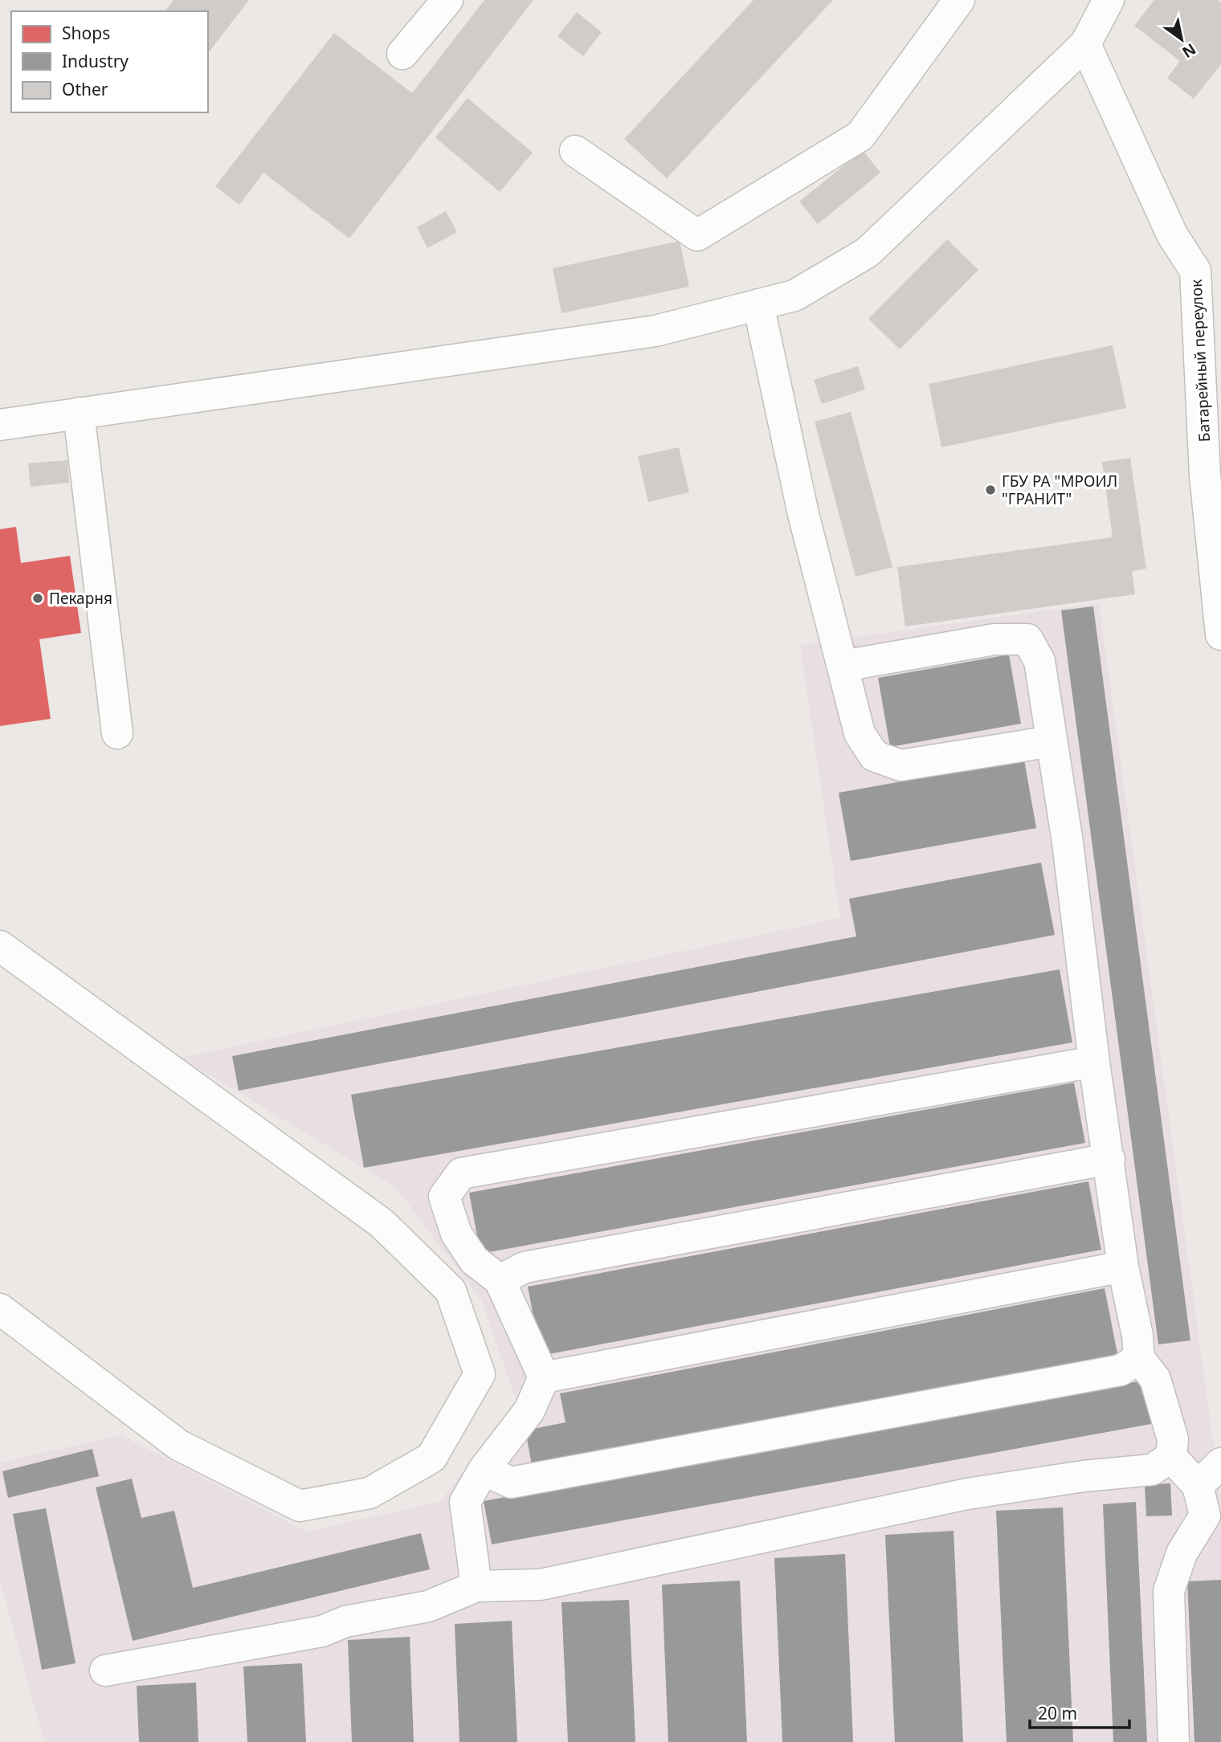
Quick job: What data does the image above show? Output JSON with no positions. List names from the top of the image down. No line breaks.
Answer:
{"streets":{"street":["Батарейный переулок"]},"places":["ГБУ РА \"МРОИЛ \"ГРАНИТ\"","Пекарня"],"legend":["Shops","Industry","Other"],"scale_bar":"20 m","north":"bottom right"}
